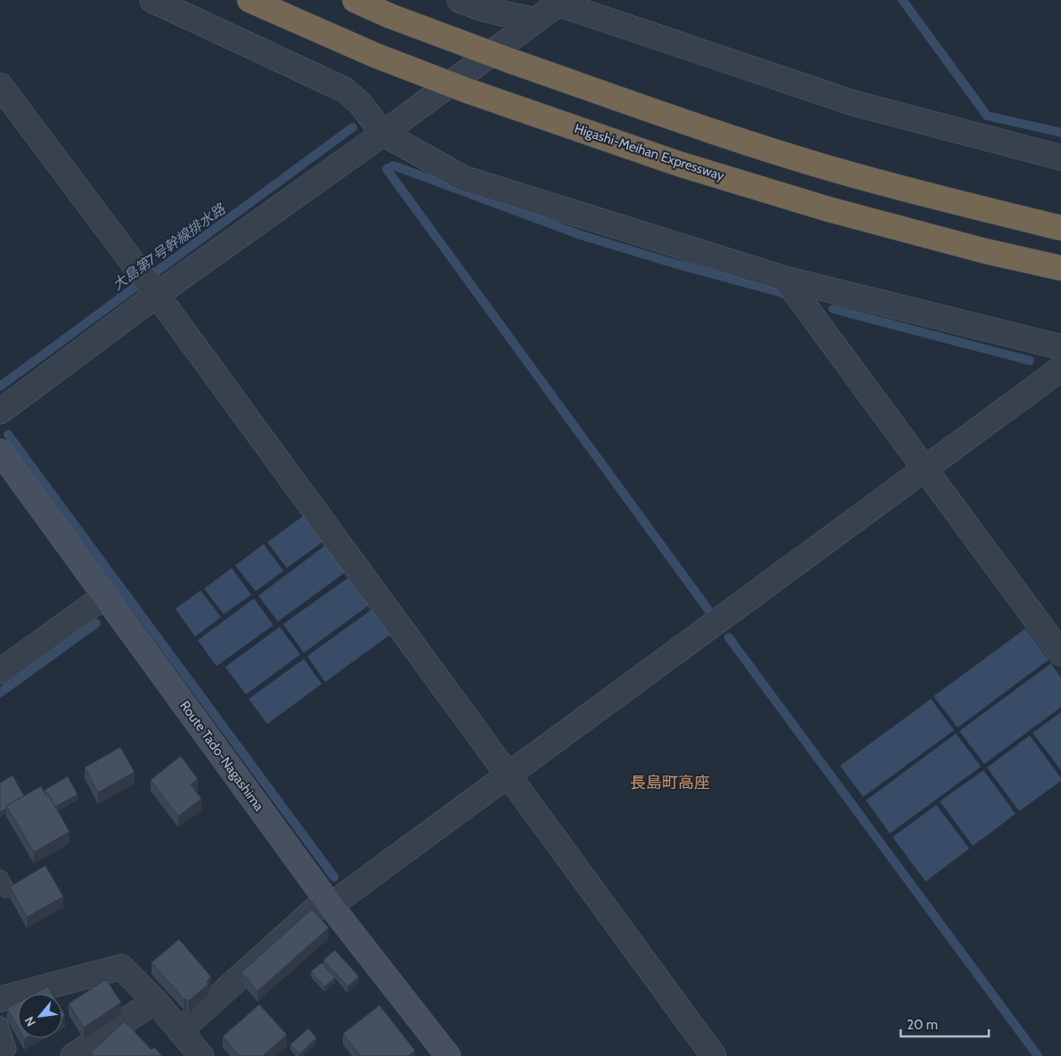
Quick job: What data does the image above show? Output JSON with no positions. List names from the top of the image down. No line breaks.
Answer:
{"streets":{"highway":["Higashi-Meihan Expressway"],"main road":["Route Tado-Nagashima"]},"districts":["長島町高座"],"water":["大島第7号幹線排水路"],"scale_bar":"20 m","north":"bottom left"}
